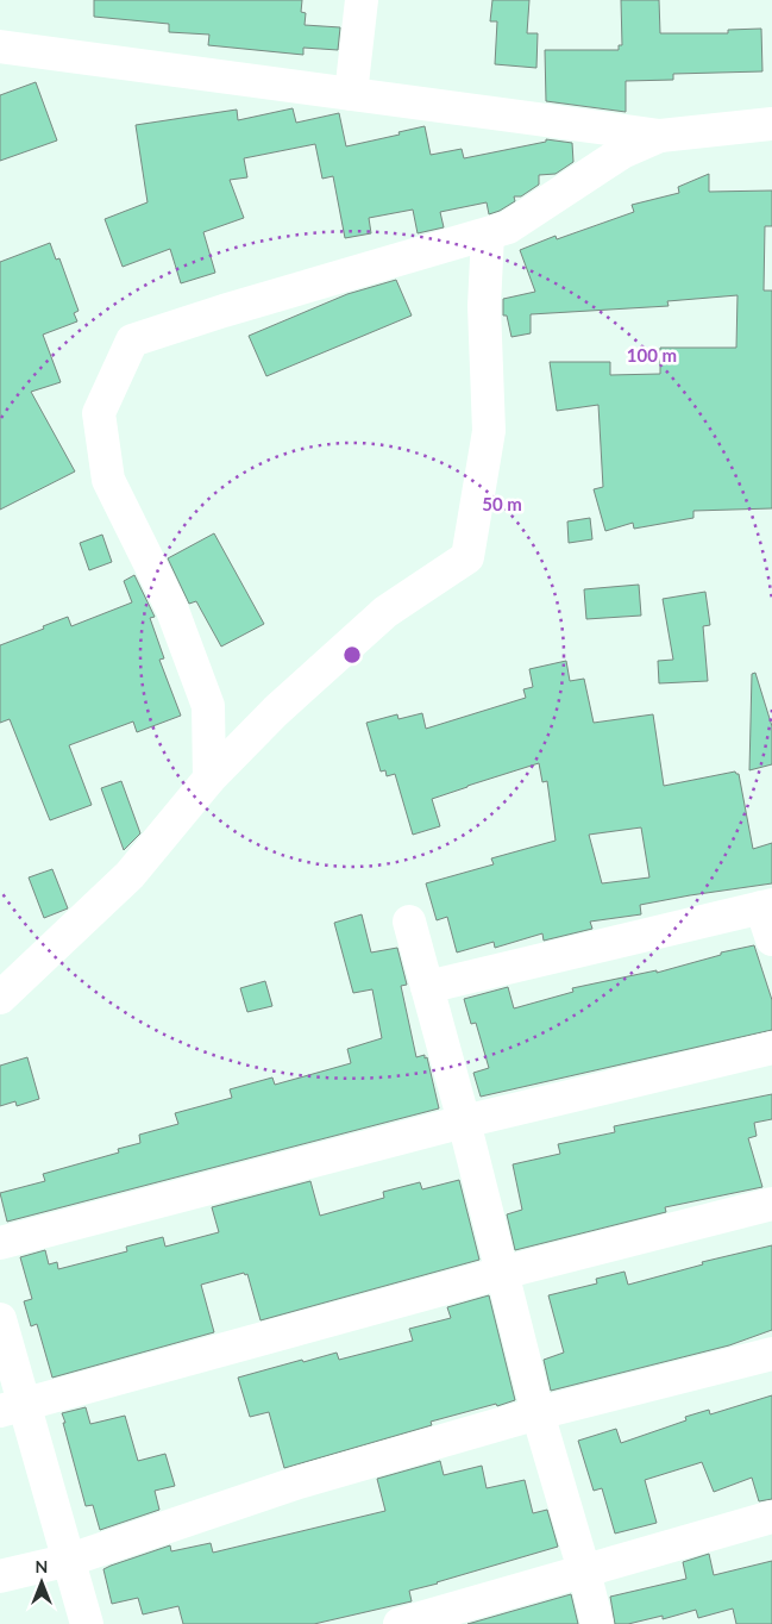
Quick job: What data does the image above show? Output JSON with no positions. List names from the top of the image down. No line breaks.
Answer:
{"north":"top","rings":["100 m","50 m"]}
